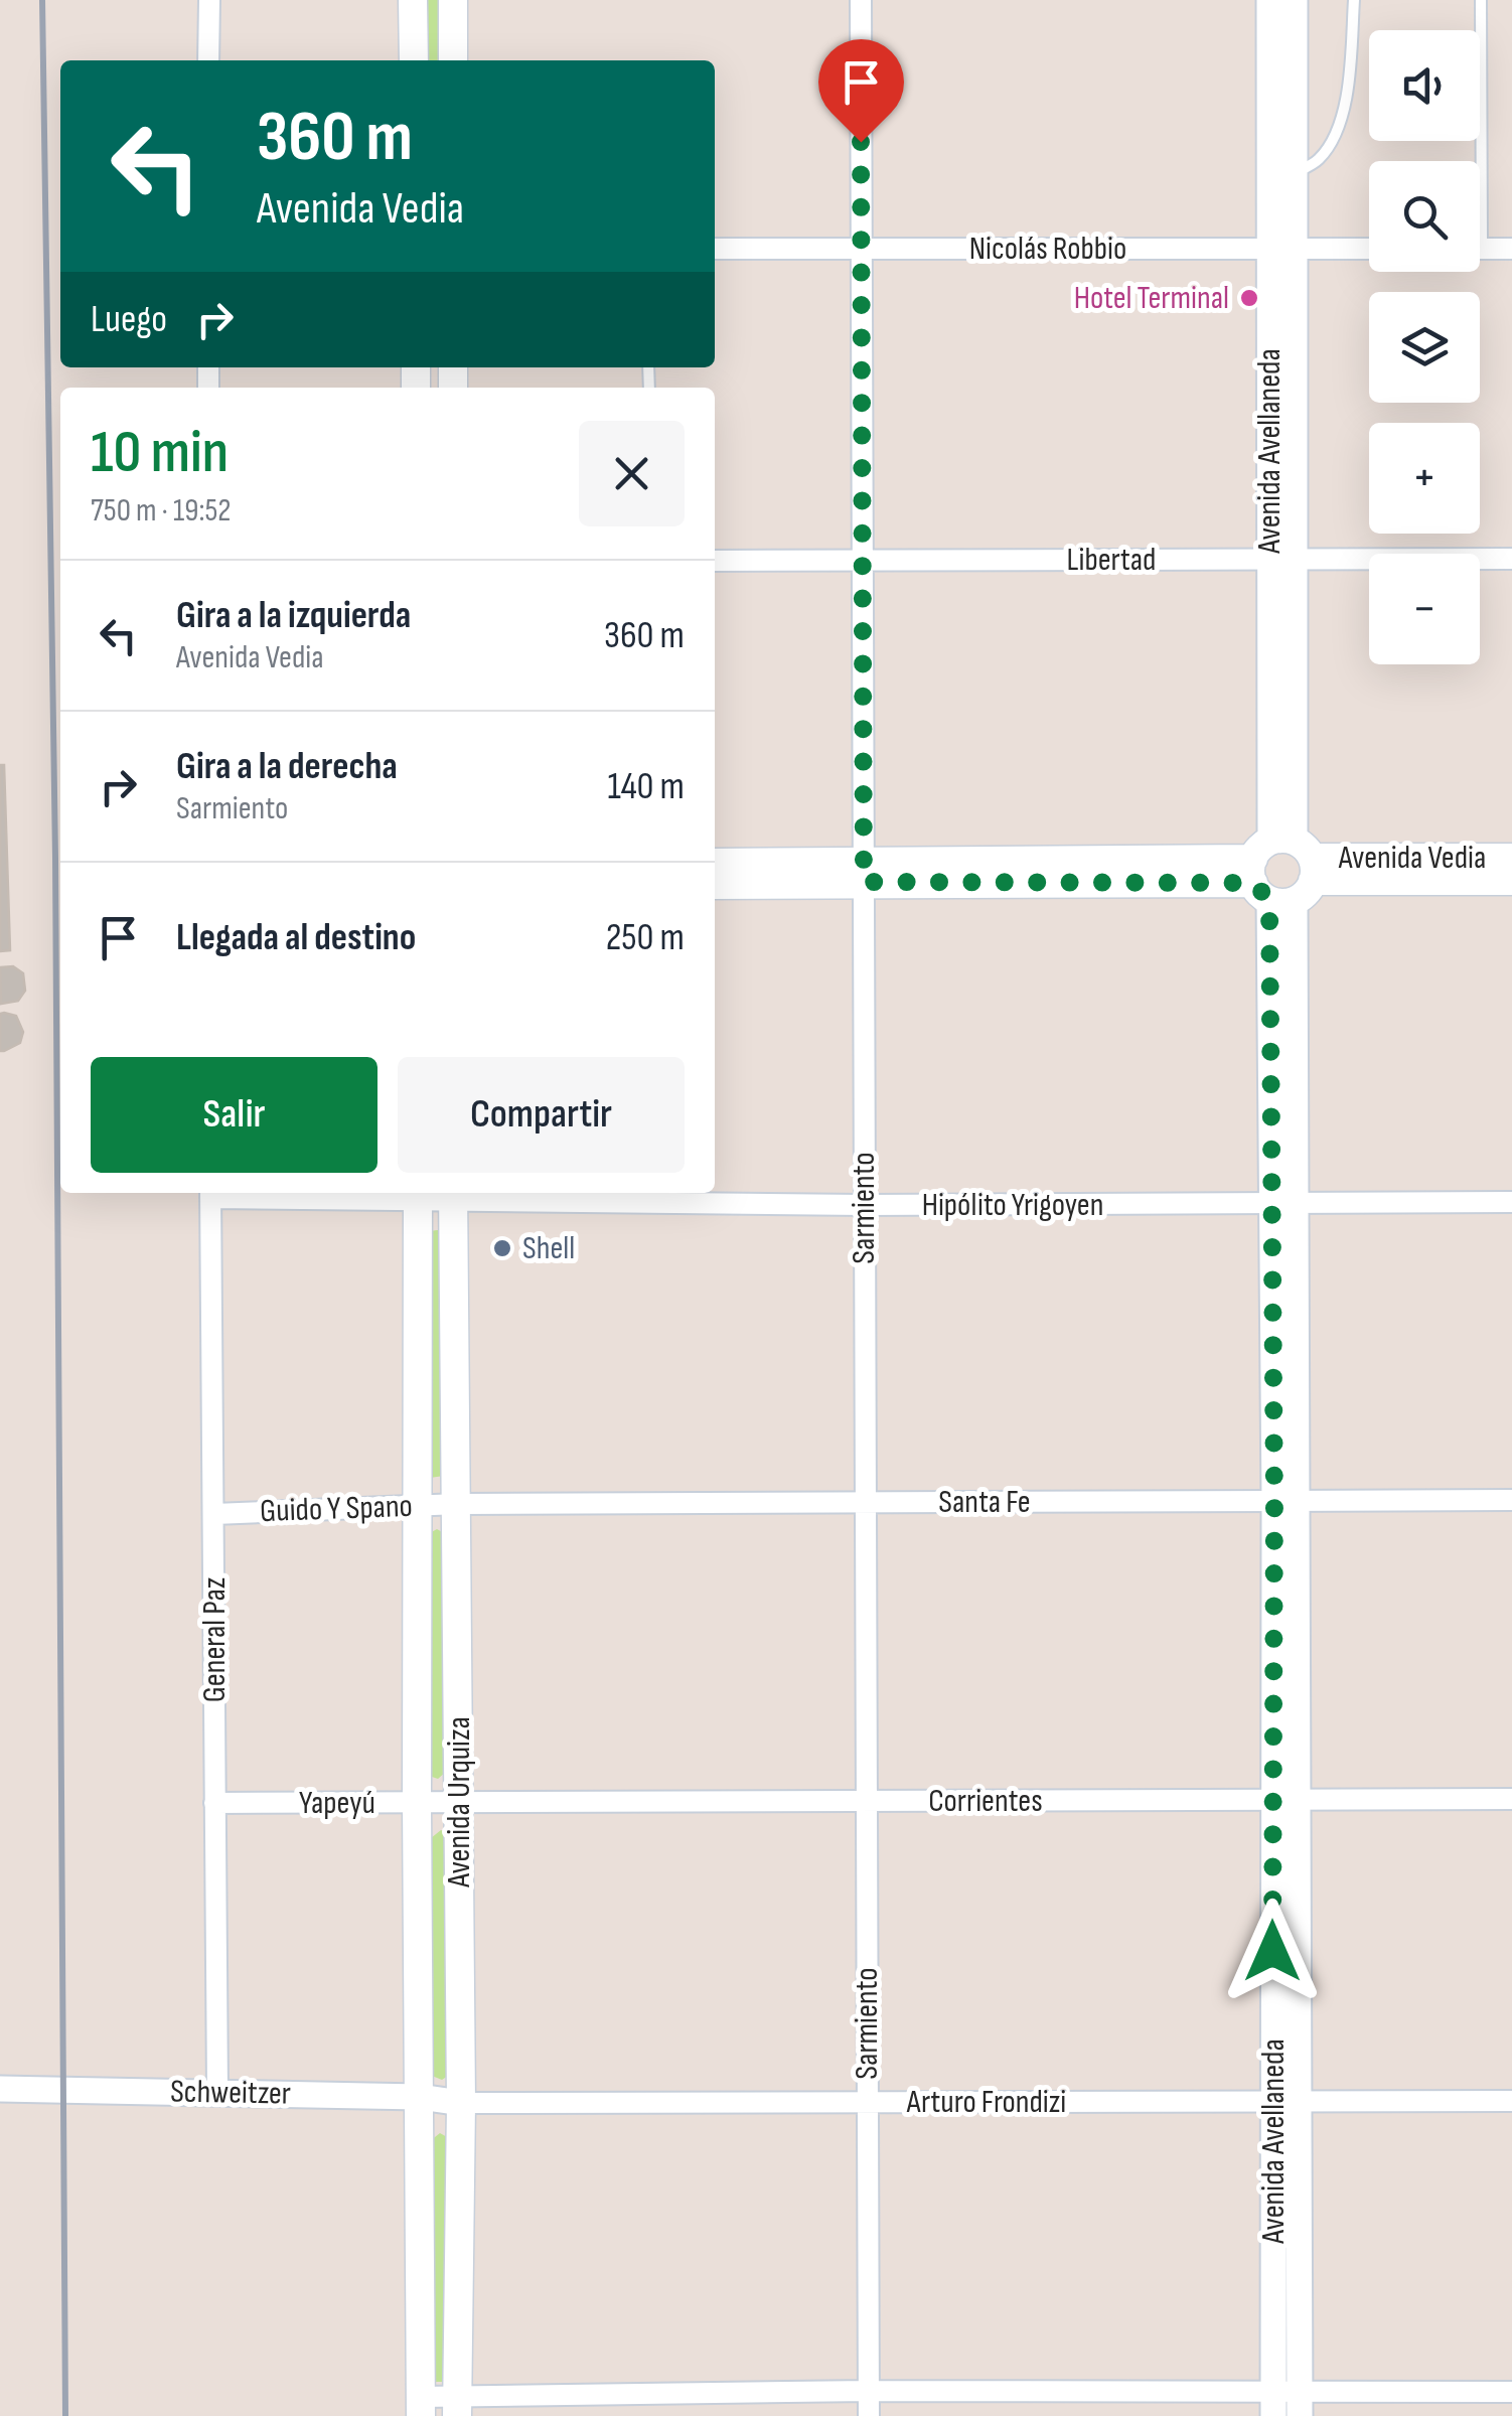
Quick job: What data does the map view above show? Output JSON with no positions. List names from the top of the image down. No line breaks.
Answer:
{"streets":{"main road":["Avenida Vedia","Avenida Urquiza"],"street":["Nicolás Robbio","Avenida Avellaneda","Libertad","Hipólito Yrigoyen","Sarmiento","Santa Fe","Guido Y Spano","General Paz","Corrientes","Yapeyú","Schweitzer","Arturo Frondizi"]},"crossings":[["Nicolás Robbio","Avenida Avellaneda"],["Nicolás Robbio","Sarmiento"],["Avenida Avellaneda","Libertad"],["Avenida Avellaneda","Avenida Vedia"],["Avenida Avellaneda","Hipólito Yrigoyen"],["Avenida Avellaneda","Santa Fe"],["Avenida Avellaneda","Corrientes"],["Avenida Avellaneda","Arturo Frondizi"],["Libertad","Sarmiento"],["Avenida Vedia","Sarmiento"],["Hipólito Yrigoyen","Sarmiento"],["Hipólito Yrigoyen","General Paz"],["Hipólito Yrigoyen","Avenida Urquiza"],["Sarmiento","Santa Fe"],["Sarmiento","Corrientes"],["Sarmiento","Arturo Frondizi"],["Santa Fe","Guido Y Spano"],["Santa Fe","Avenida Urquiza"],["Guido Y Spano","General Paz"],["Guido Y Spano","Avenida Urquiza"],["General Paz","Yapeyú"],["General Paz","Schweitzer"],["Corrientes","Avenida Urquiza"],["Corrientes","Yapeyú"],["Avenida Urquiza","Yapeyú"],["Avenida Urquiza","Schweitzer"],["Avenida Urquiza","Arturo Frondizi"],["Schweitzer","Arturo Frondizi"]],"places":["Hotel Terminal","Shell"],"page":{"map_buttons":["+","−"],"turn":["360 m","Avenida Vedia"],"then":"Luego","heading":["10 min","750 m · 19:52"],"list":[{"name":"Gira a la izquierda","note":"Avenida Vedia","value":"360 m"},{"name":"Gira a la derecha","note":"Sarmiento","value":"140 m"},{"name":"Llegada al destino","value":"250 m"}],"buttons":["Salir","Compartir"]}}
